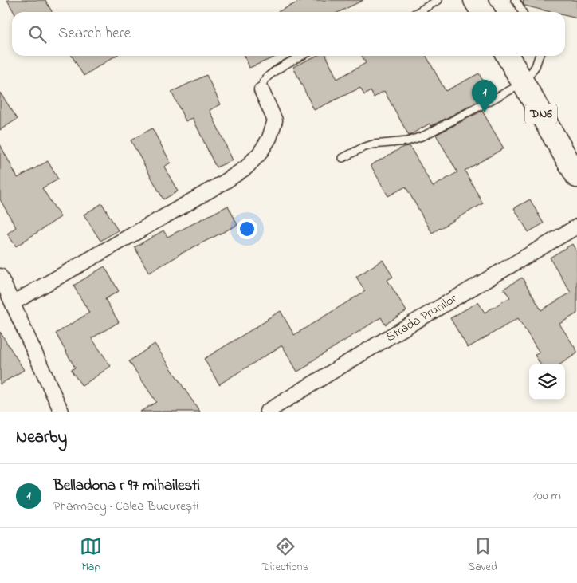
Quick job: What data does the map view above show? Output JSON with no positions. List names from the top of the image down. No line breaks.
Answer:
{"streets":{"main road":["DN6"],"street":["Strada Prunilor"]},"page":{"search":"Search here","pins":"1","heading":"Nearby","list":[{"mark":"1","name":"Belladona r 97 mihailesti","note":"Pharmacy · Calea București","value":"100 m"}],"nav":["Map","Directions","Saved"]}}
